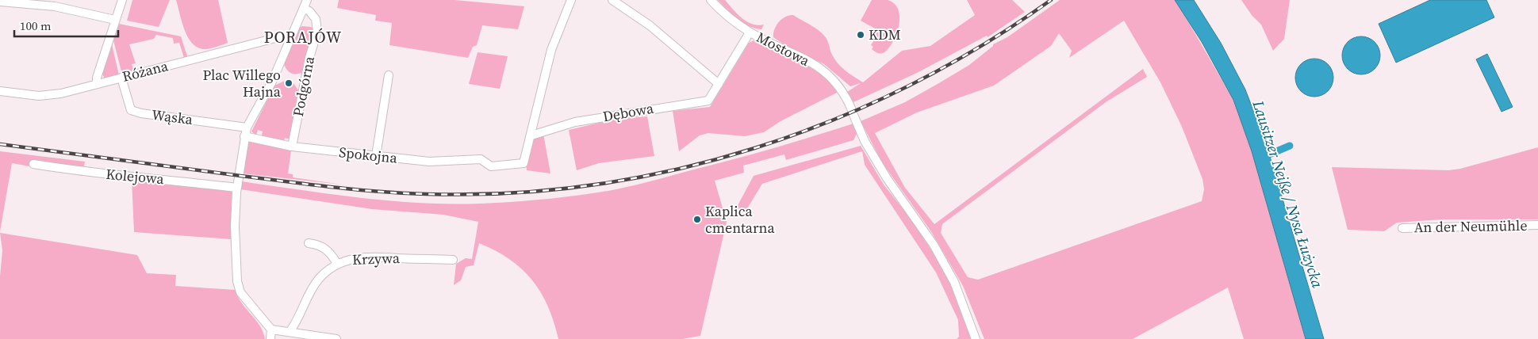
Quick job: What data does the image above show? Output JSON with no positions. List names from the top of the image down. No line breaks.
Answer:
{"streets":{"street":["Mostowa","Różana","Podgórna","Dębowa","Wąska","Spokojna","Kolejowa","An der Neumühle","Krzywa"]},"crossings":[["Mostowa","Dębowa"],["Różana","Wąska"],["Podgórna","Spokojna"],["Dębowa","Spokojna"]],"districts":["PORAJÓW"],"water":["Lausitzer Neiße / Nysa Łużycka"],"places":["KDM","Plac Willego Hajna","Kaplica cmentarna"],"scale_bar":"100 m"}
